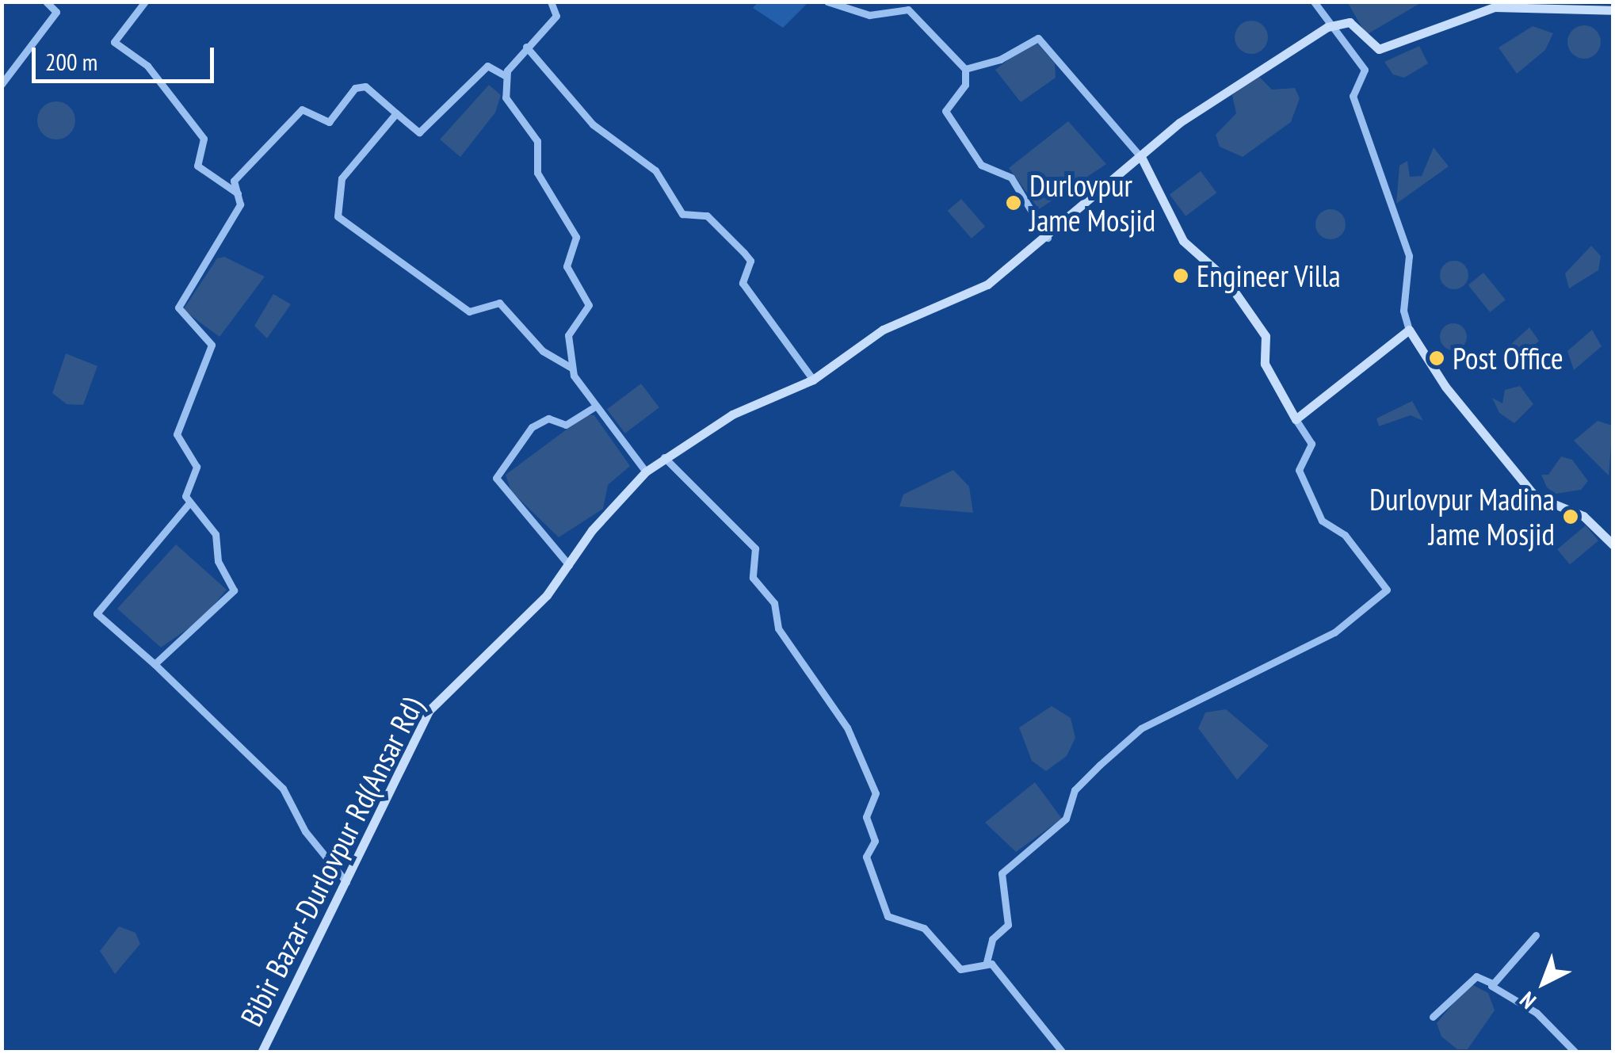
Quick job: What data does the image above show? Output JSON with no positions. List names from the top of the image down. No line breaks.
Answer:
{"streets":{"street":["Bibir Bazar-Durlovpur Rd(Ansar Rd)"]},"places":["Durlovpur Jame Mosjid","Engineer Villa","Post Office","Durlovpur Madina Jame Mosjid"],"scale_bar":"200 m","north":"bottom left"}
